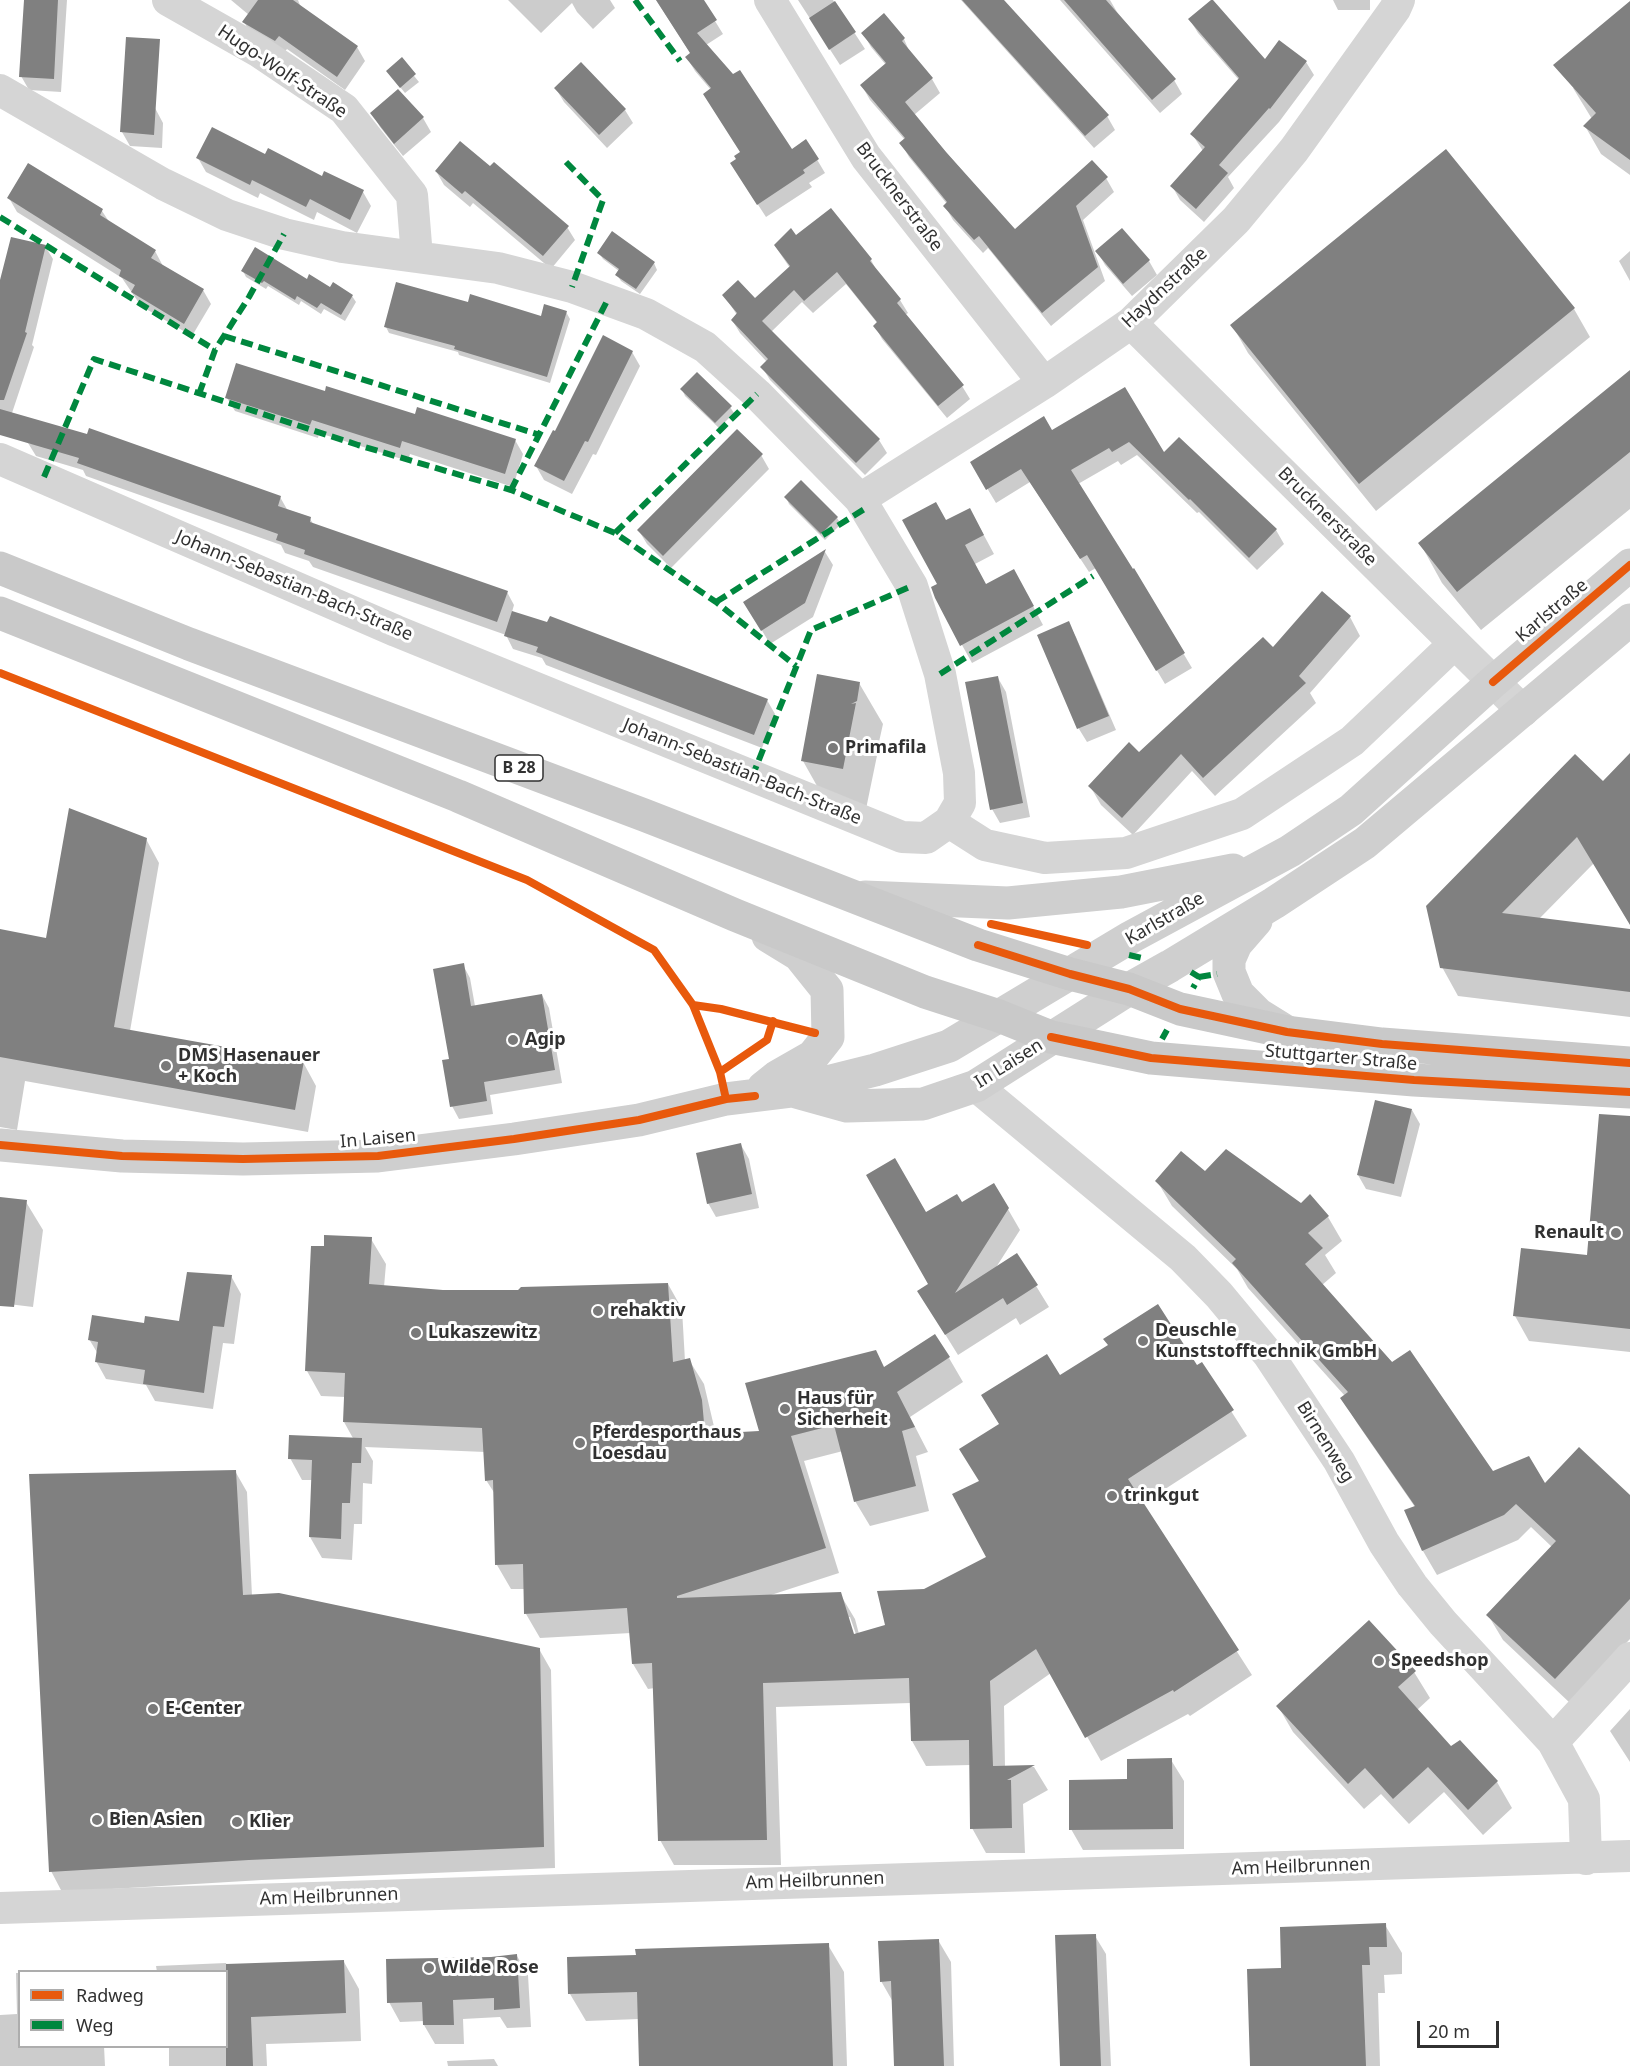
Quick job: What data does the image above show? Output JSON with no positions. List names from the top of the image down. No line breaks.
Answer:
{"streets":{"main road":["Karlstraße","B 28","Stuttgarter Straße","In Laisen"],"street":["Hugo-Wolf-Straße","Brucknerstraße","Haydnstraße","Johann-Sebastian-Bach-Straße","Birnenweg","Am Heilbrunnen"]},"crossings":[["Brucknerstraße","Haydnstraße"],["Brucknerstraße","Karlstraße"],["Karlstraße","B 28"],["Karlstraße","Stuttgarter Straße"],["Karlstraße","In Laisen"],["B 28","Stuttgarter Straße"],["Stuttgarter Straße","In Laisen"],["In Laisen","Birnenweg"],["Birnenweg","Am Heilbrunnen"]],"places":["Primafila","Agip","DMS Hasenauer + Koch","Renault","rehaktiv","Lukaszewitz","Deuschle Kunststofftechnik GmbH","Haus für Sicherheit","Pferdesporthaus Loesdau","trinkgut","Speedshop","E-Center","Bien Asien","Klier","Wilde Rose"],"legend":["Radweg","Weg"],"scale_bar":"20 m"}
